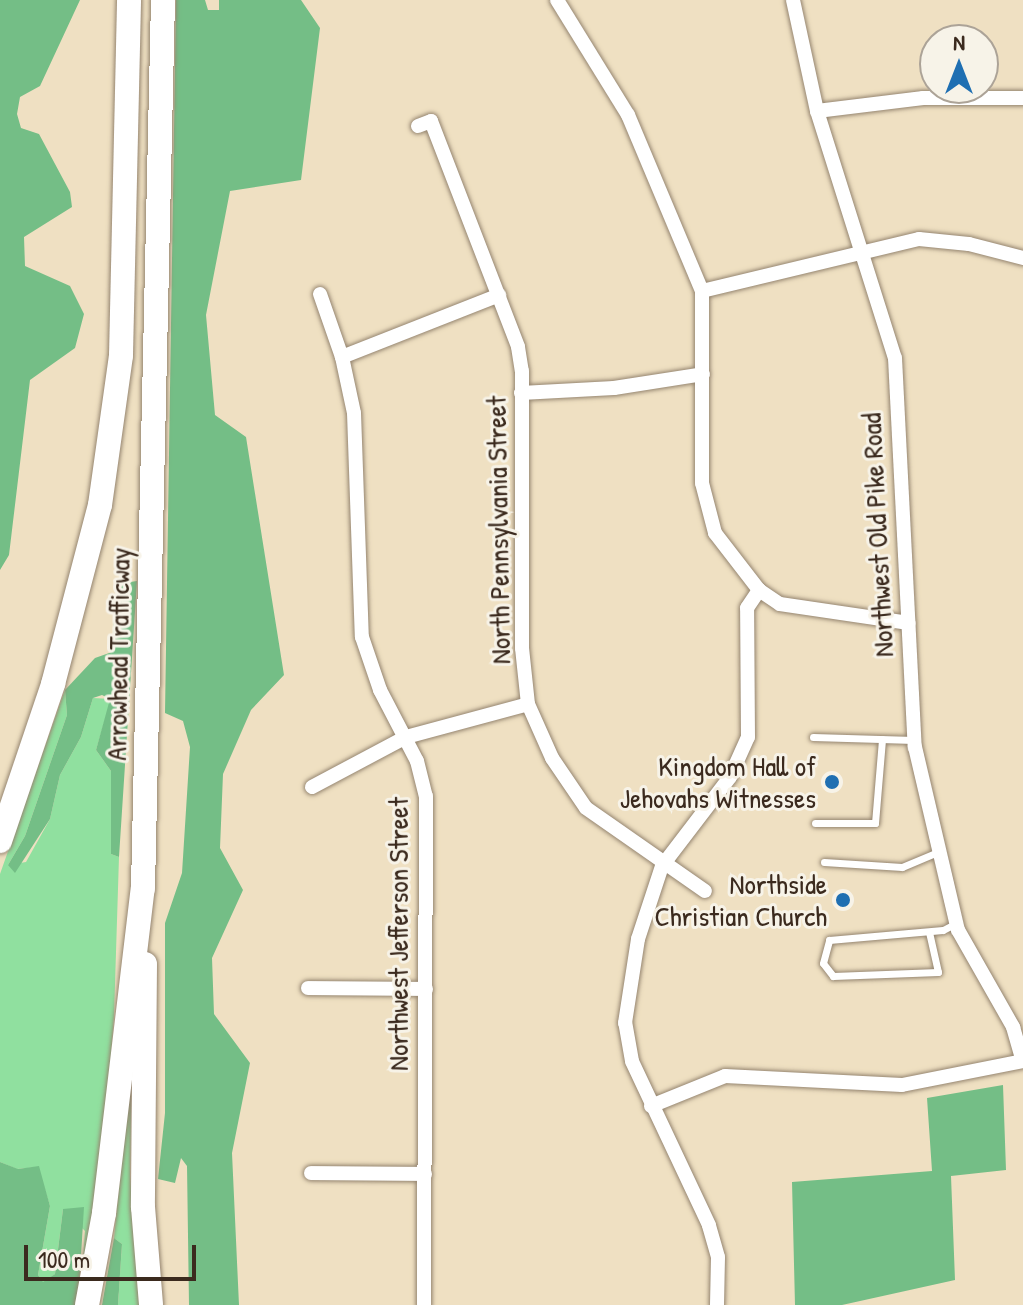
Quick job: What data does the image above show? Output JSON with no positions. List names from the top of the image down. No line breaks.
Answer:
{"streets":{"highway":["Arrowhead Trafficway"],"street":["North Pennsylvania Street","Northwest Old Pike Road","Northwest Jefferson Street"]},"places":["Kingdom Hall of Jehovahs Witnesses","Northside Christian Church"],"scale_bar":"100 m","north":"top"}
